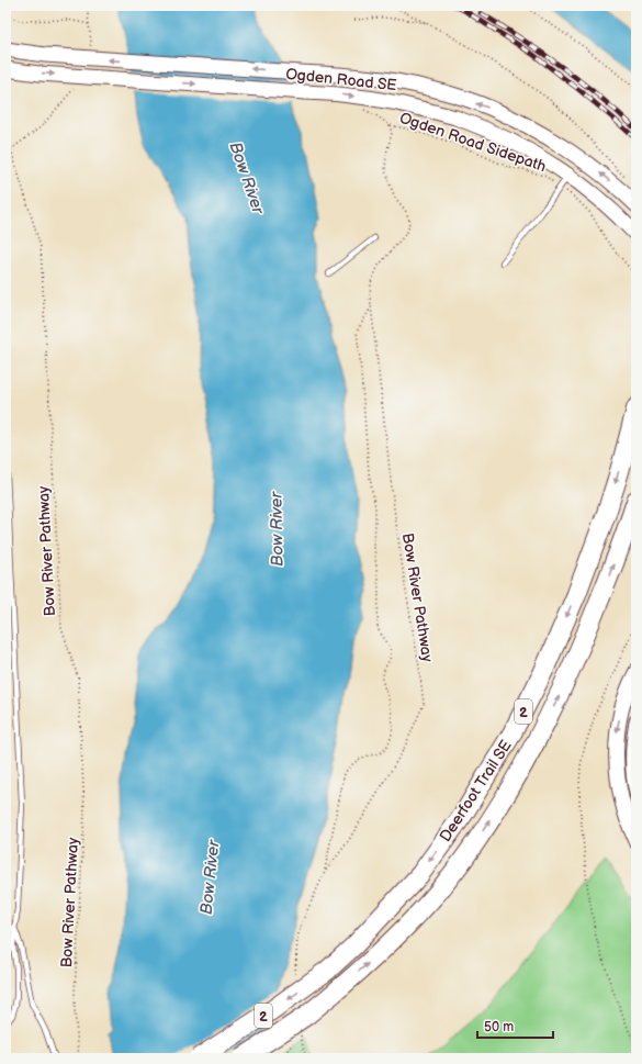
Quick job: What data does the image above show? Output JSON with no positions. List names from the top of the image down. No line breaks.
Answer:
{"streets":{"highway":["2","Deerfoot Trail SE"],"street":["Ogden Road SE"],"path":["Ogden Road Sidepath","Bow River Pathway"]},"crossings":[["Ogden Road SE","Ogden Road Sidepath"],["Ogden Road Sidepath","Bow River Pathway"]],"water":["Bow River"],"scale_bar":"50 m"}
